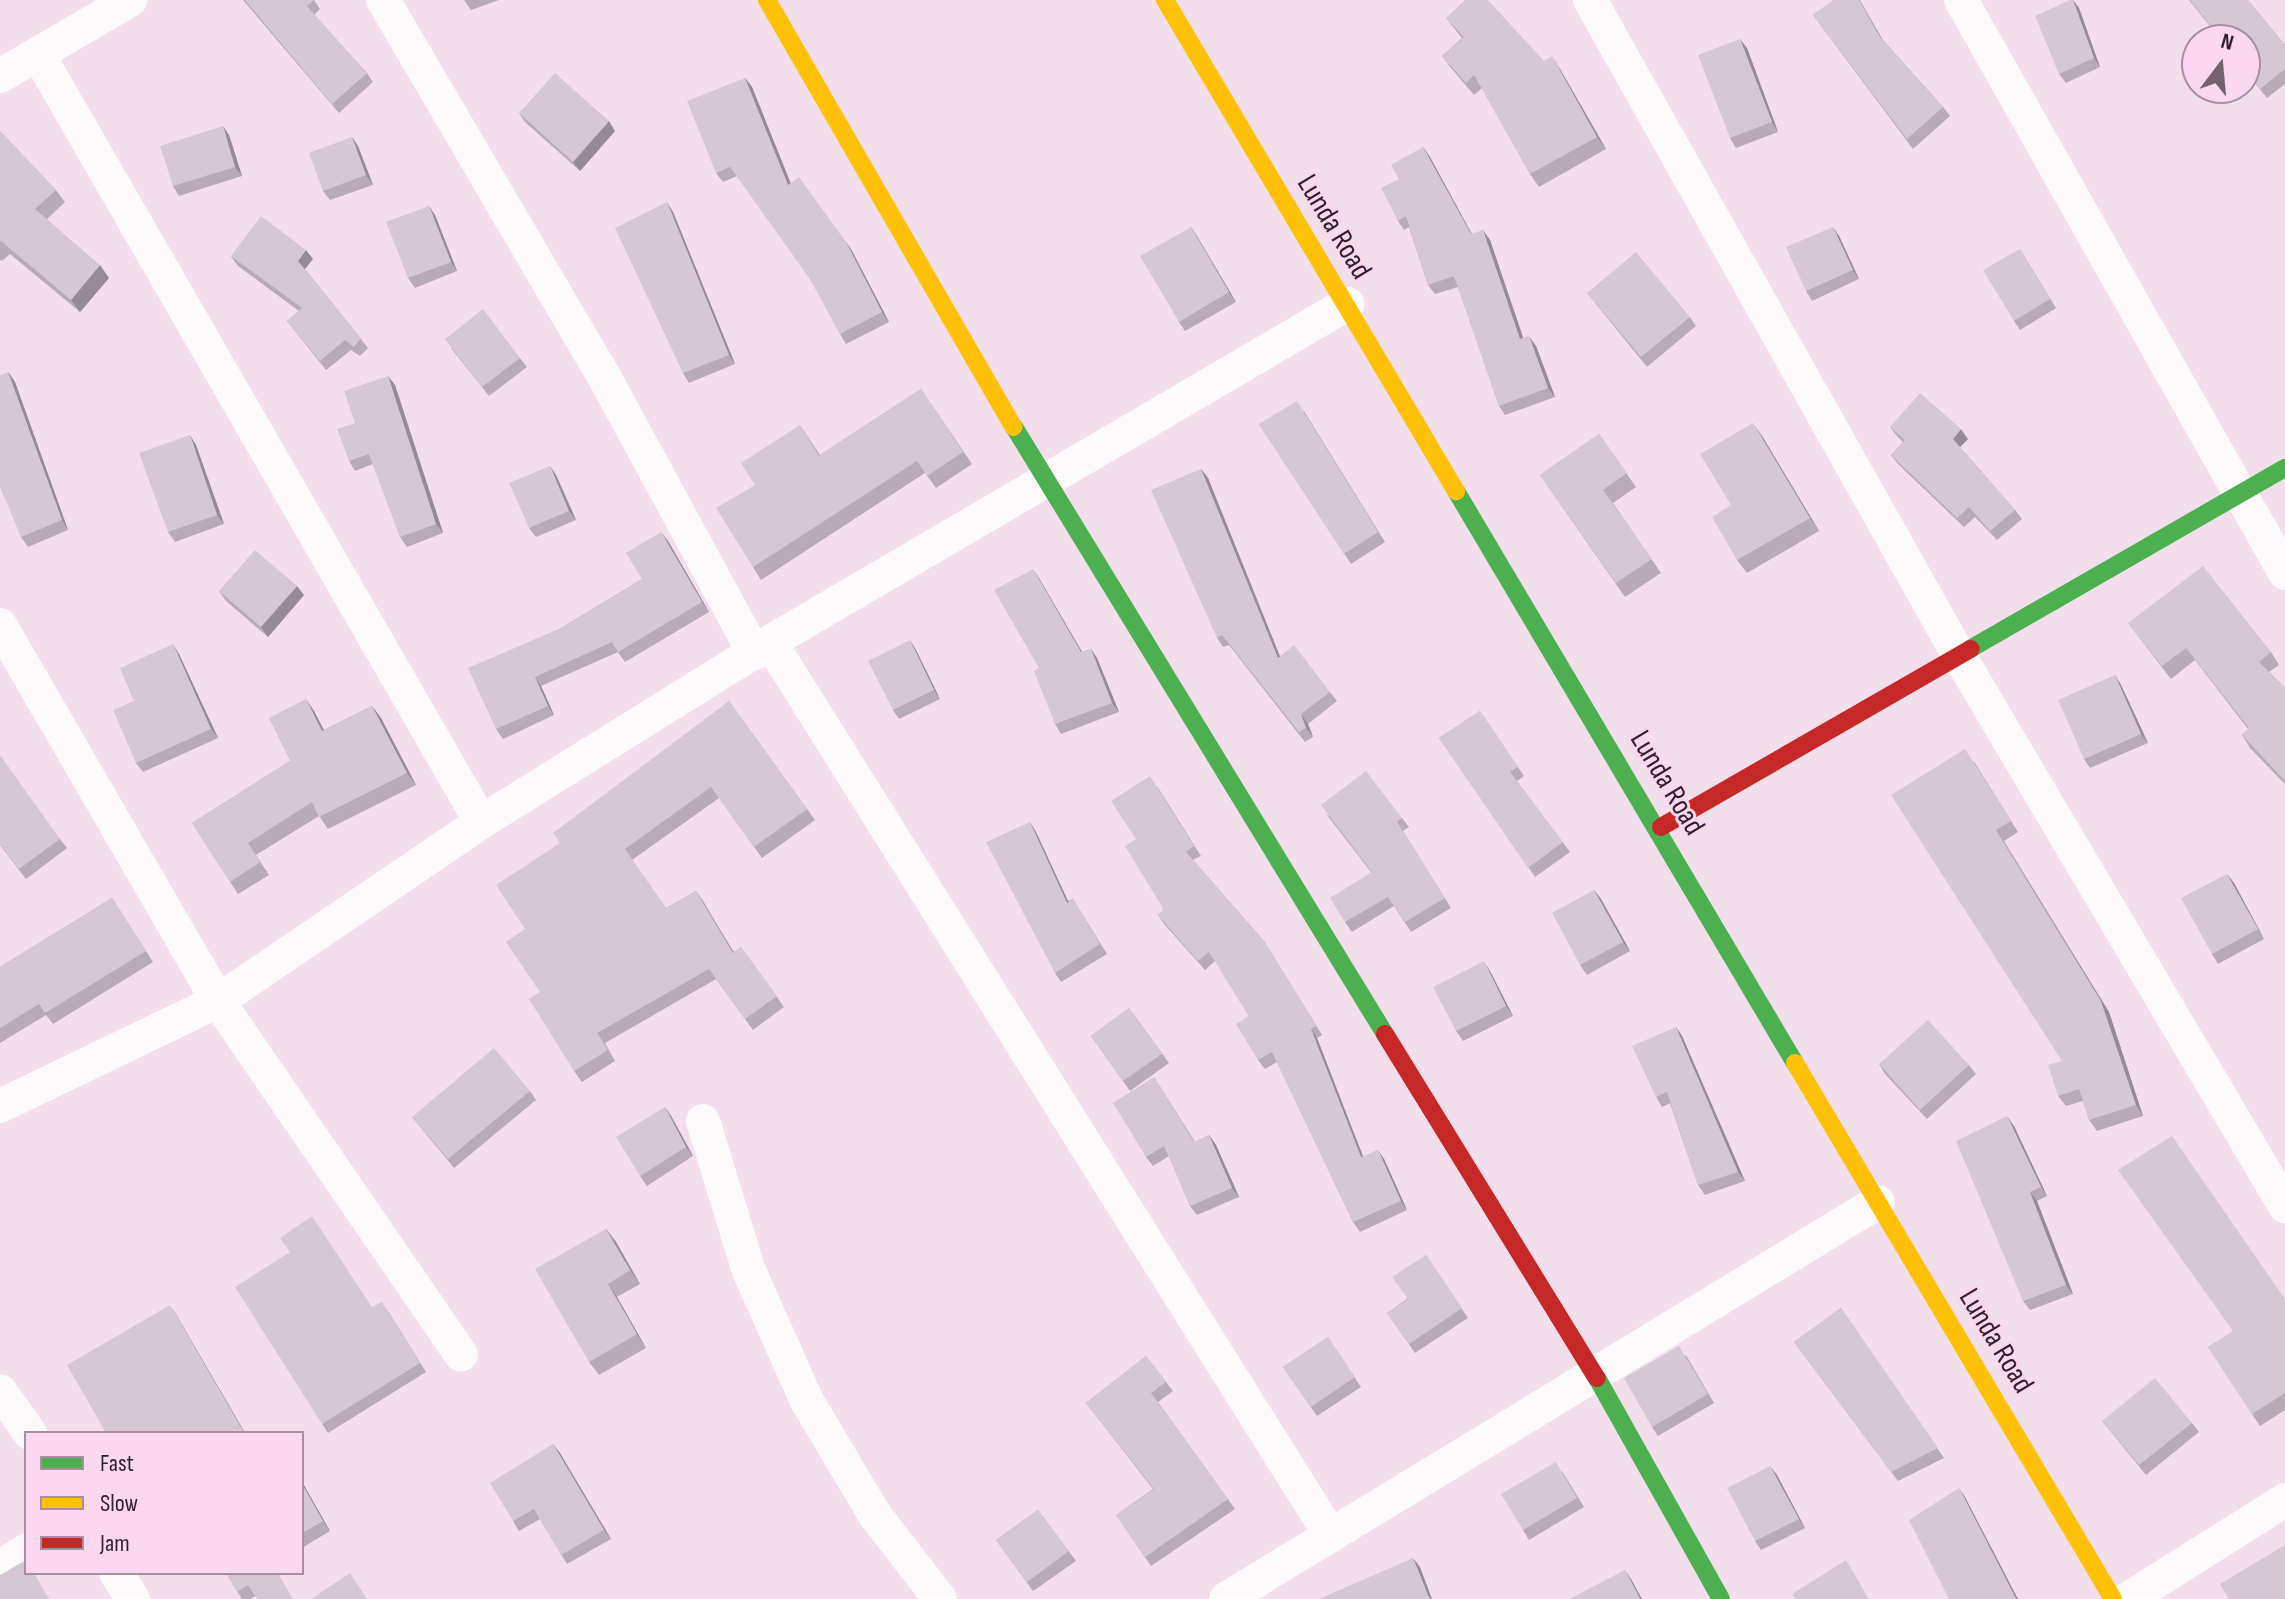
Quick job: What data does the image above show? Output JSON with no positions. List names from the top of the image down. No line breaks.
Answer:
{"streets":{"street":["Lunda Road"]},"legend":["Fast","Slow","Jam"],"north":"top"}
